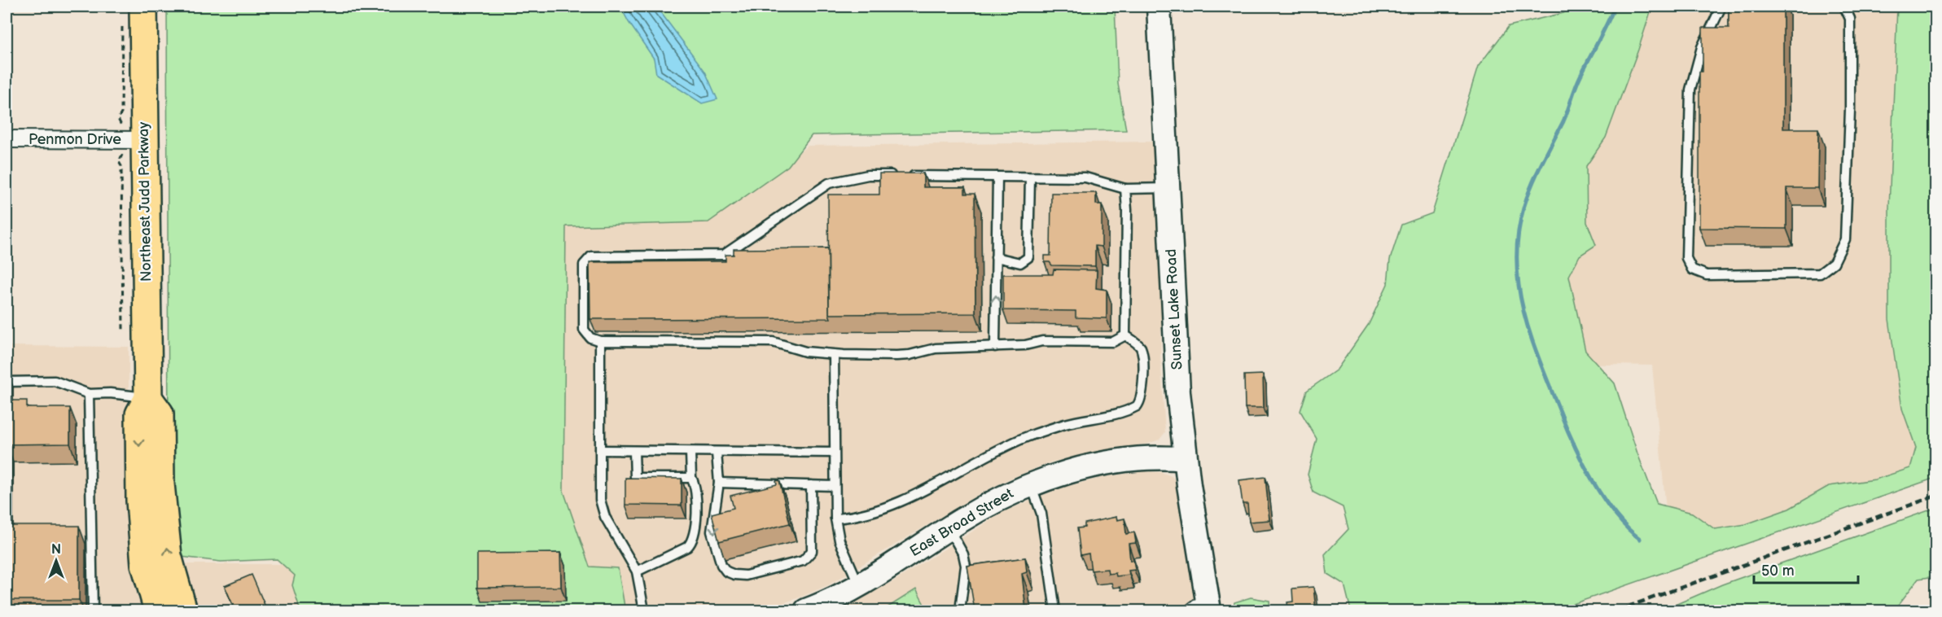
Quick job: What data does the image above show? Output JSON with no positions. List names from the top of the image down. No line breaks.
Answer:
{"streets":{"highway":["Northeast Judd Parkway"],"main road":["Sunset Lake Road","East Broad Street"],"street":["Penmon Drive"]},"crossings":[["Penmon Drive","Northeast Judd Parkway"],["Sunset Lake Road","East Broad Street"]],"scale_bar":"50 m","north":"top"}
